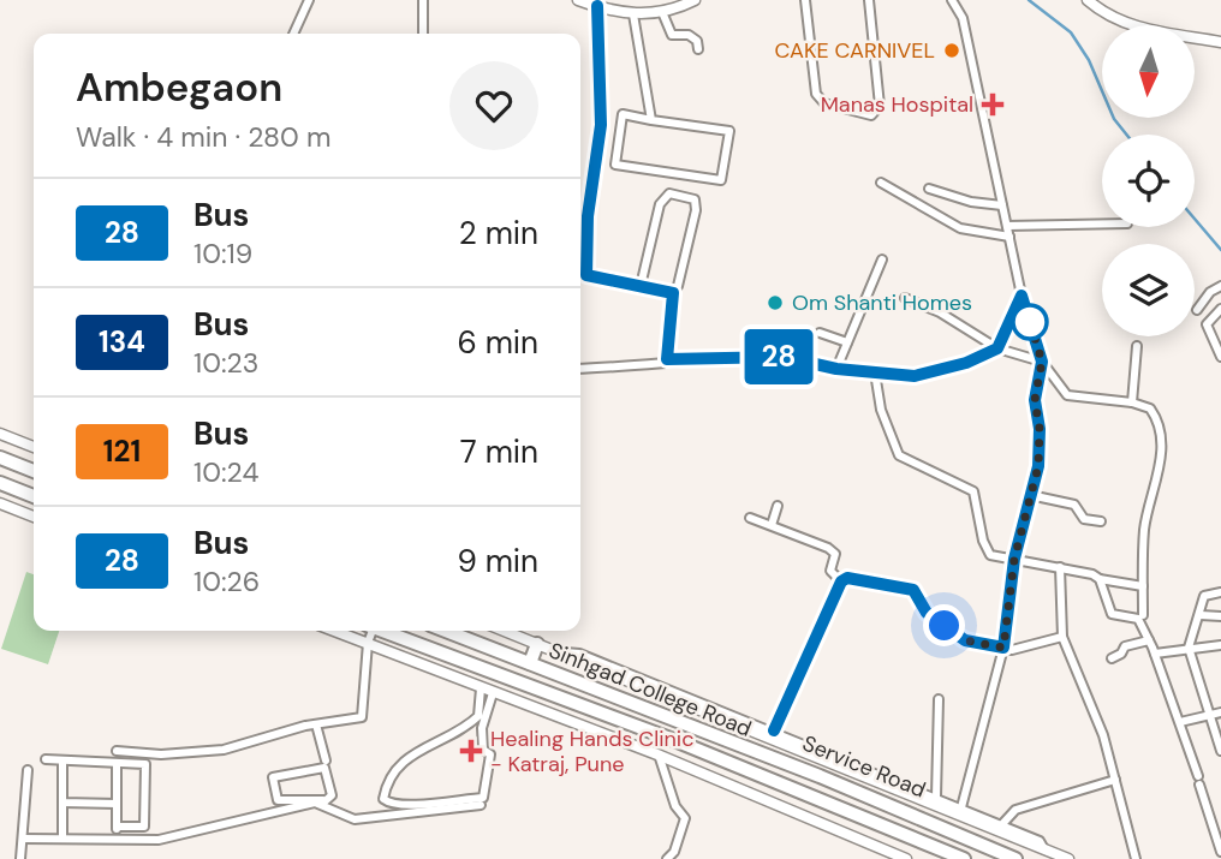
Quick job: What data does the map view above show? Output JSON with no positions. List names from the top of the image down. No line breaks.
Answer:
{"streets":{"street":["Sinhgad College Road","Service Road"]},"crossings":[["Sinhgad College Road","Service Road"]],"places":{"other":["CAKE CARNIVEL","Om Shanti Homes"],"health":["Manas Hospital","Healing Hands Clinic - Katraj, Pune"]},"lines":["bus line 28"],"north":"bottom","page":{"on_map":"28","heading":["Ambegaon","Walk · 4 min · 280 m"],"list":[{"mark":"28","name":"Bus","note":"10:19","value":"2 min"},{"mark":"134","name":"Bus","note":"10:23","value":"6 min"},{"mark":"121","name":"Bus","note":"10:24","value":"7 min"},{"mark":"28","name":"Bus","note":"10:26","value":"9 min"}]}}
